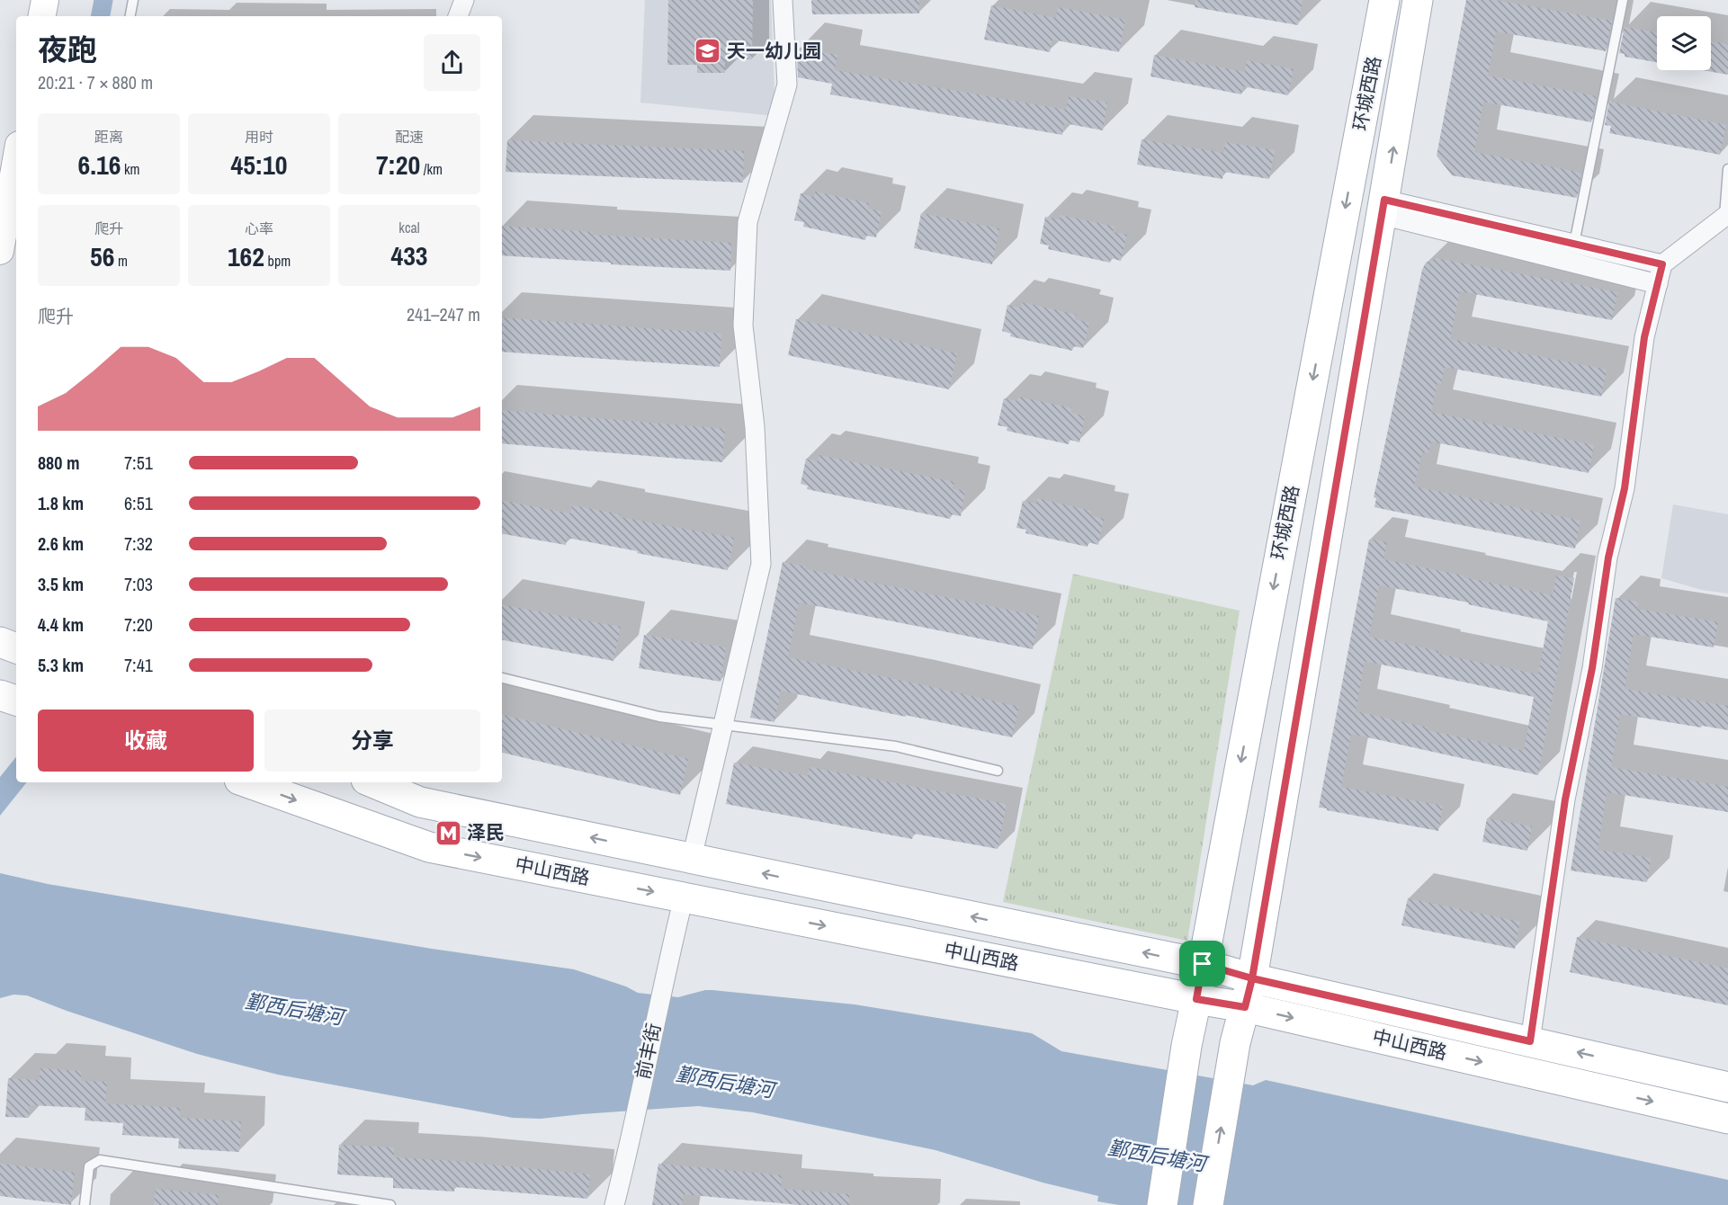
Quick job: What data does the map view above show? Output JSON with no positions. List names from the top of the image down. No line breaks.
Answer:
{"streets":{"main road":["环城西路","中山西路"],"street":["前丰街"]},"crossings":[["环城西路","中山西路"],["中山西路","前丰街"]],"water":["鄞西后塘河"],"places":{"school or university":["天一幼儿园"],"metro station":["泽民"]},"page":{"heading":["夜跑","20:21 · 7 × 880 m"],"stats":[["距离","6.16 km"],["用时","45:10"],["配速","7:20 /km"],["爬升","56 m"],["心率","162 bpm"],["kcal","433"]],"chart":["爬升","241–247 m"],"list":[{"name":"880 m","note":"7:51"},{"name":"1.8 km","note":"6:51"},{"name":"2.6 km","note":"7:32"},{"name":"3.5 km","note":"7:03"},{"name":"4.4 km","note":"7:20"},{"name":"5.3 km","note":"7:41"}],"buttons":["收藏","分享"]}}
